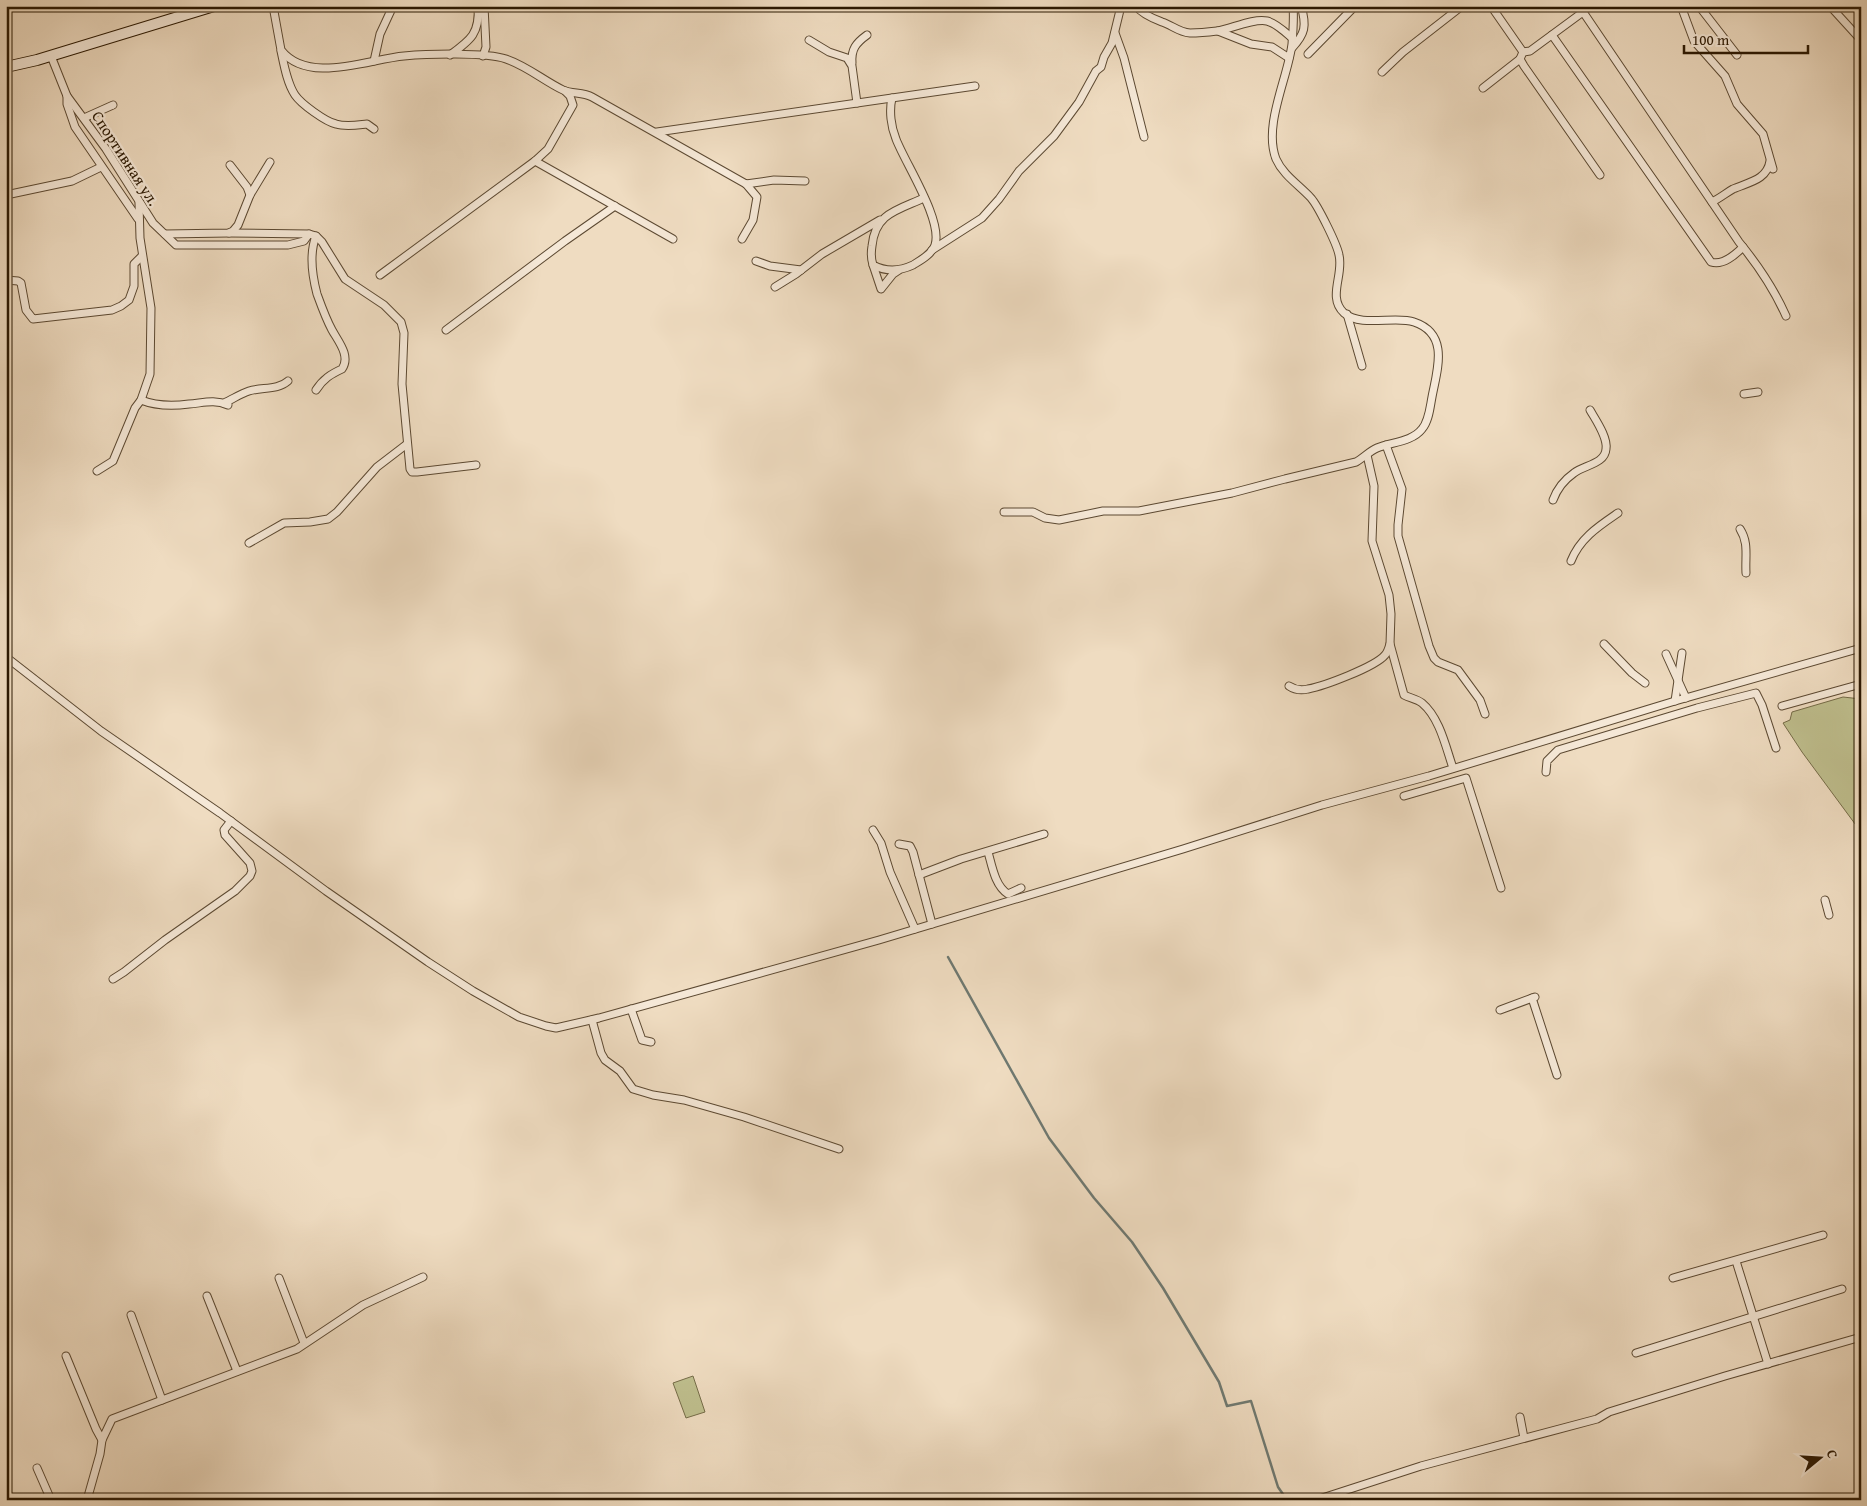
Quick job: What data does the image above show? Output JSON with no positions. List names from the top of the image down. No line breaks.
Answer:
{"streets":{"street":["Спортивная ул."]},"scale_bar":"100 m","north":"right"}
